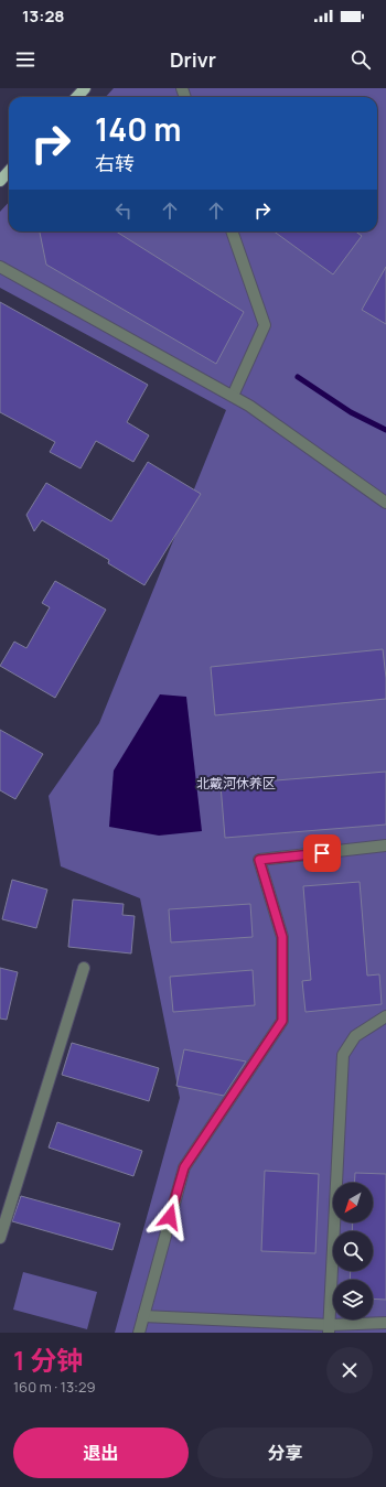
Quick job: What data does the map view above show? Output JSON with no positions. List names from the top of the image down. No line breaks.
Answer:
{"parks":["北戴河休养区"],"north":"bottom left","page":{"status":"13:28","header":"Drivr","turn":["140 m","右转"],"heading":["1 分钟","160 m · 13:29"],"buttons":["退出","分享"]}}
